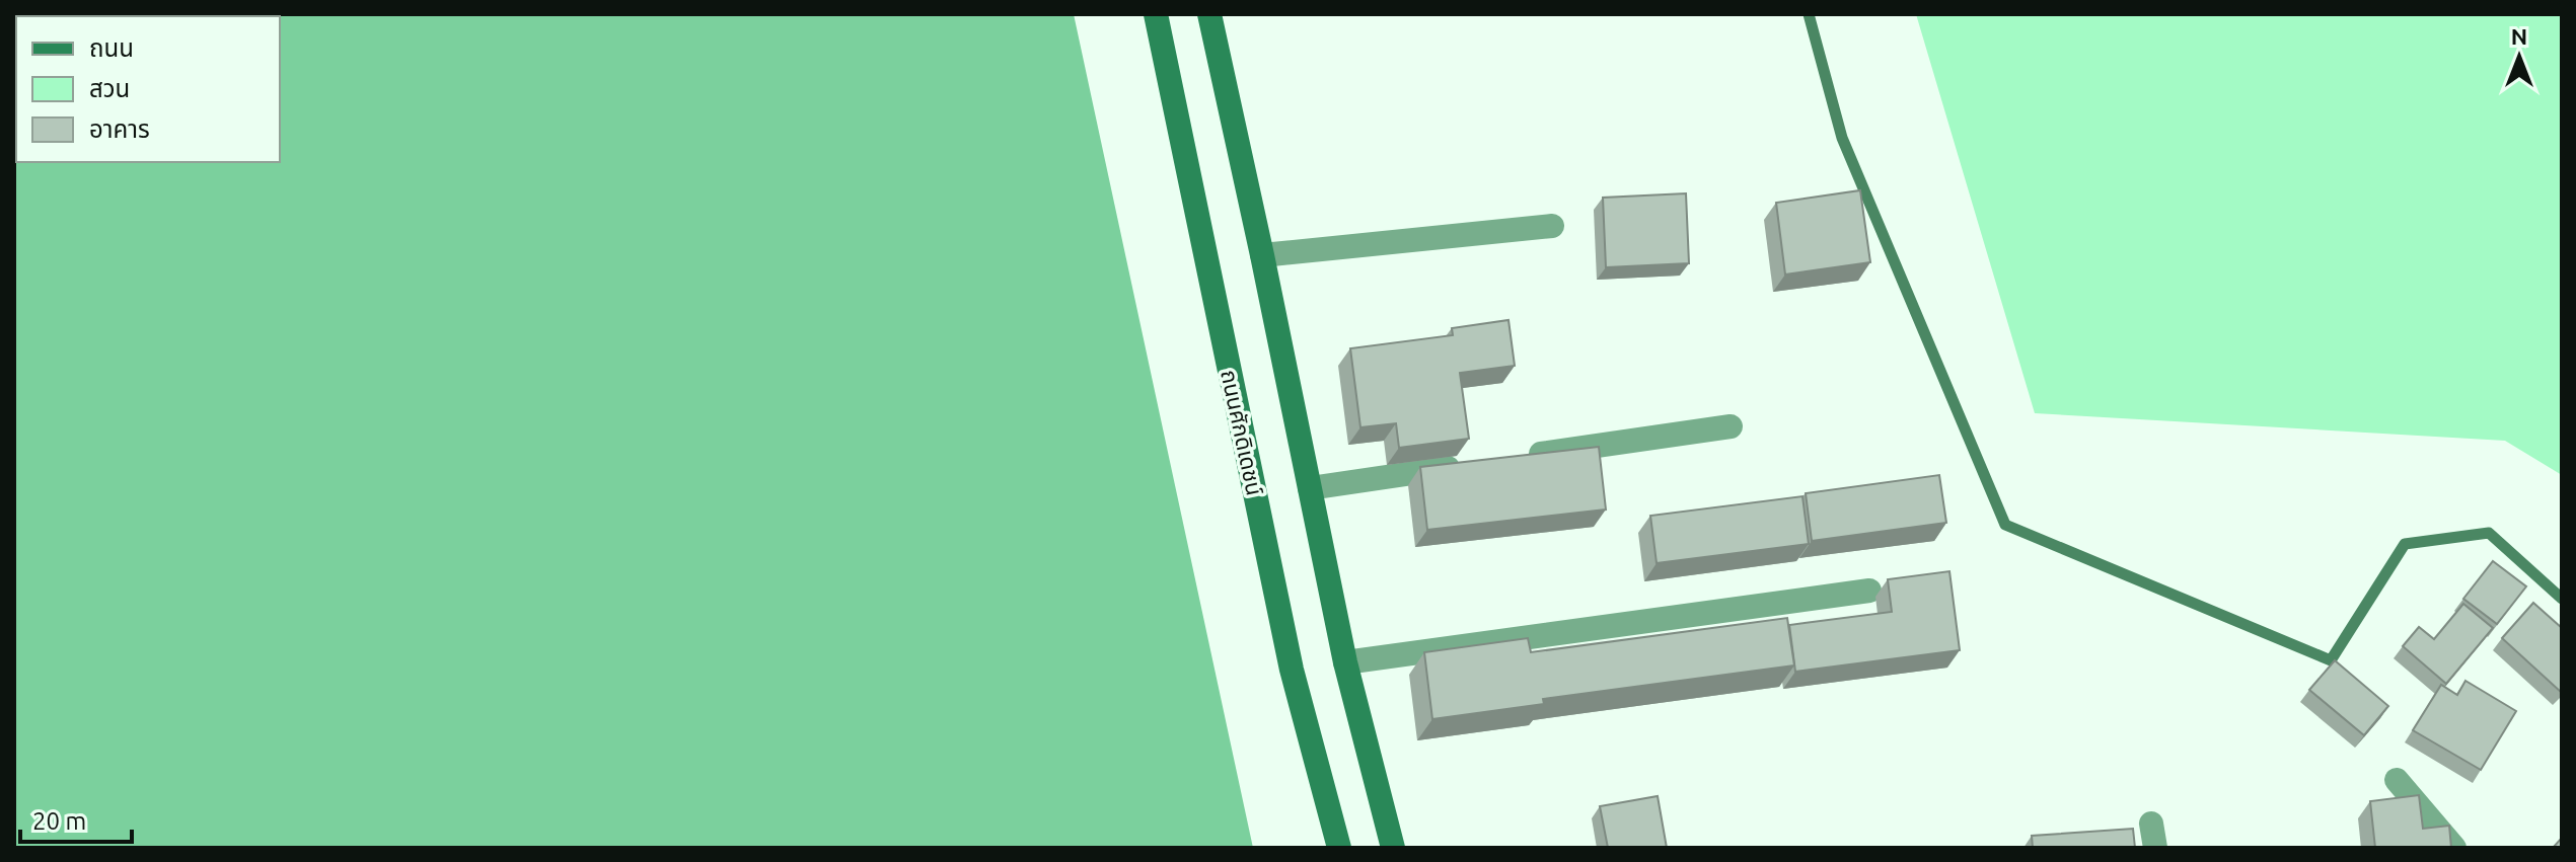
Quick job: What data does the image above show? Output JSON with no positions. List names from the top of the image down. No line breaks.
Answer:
{"streets":{"main road":["ถนนศักดิเดชน์"]},"legend":["ถนน","สวน","อาคาร"],"scale_bar":"20 m","north":"top"}
